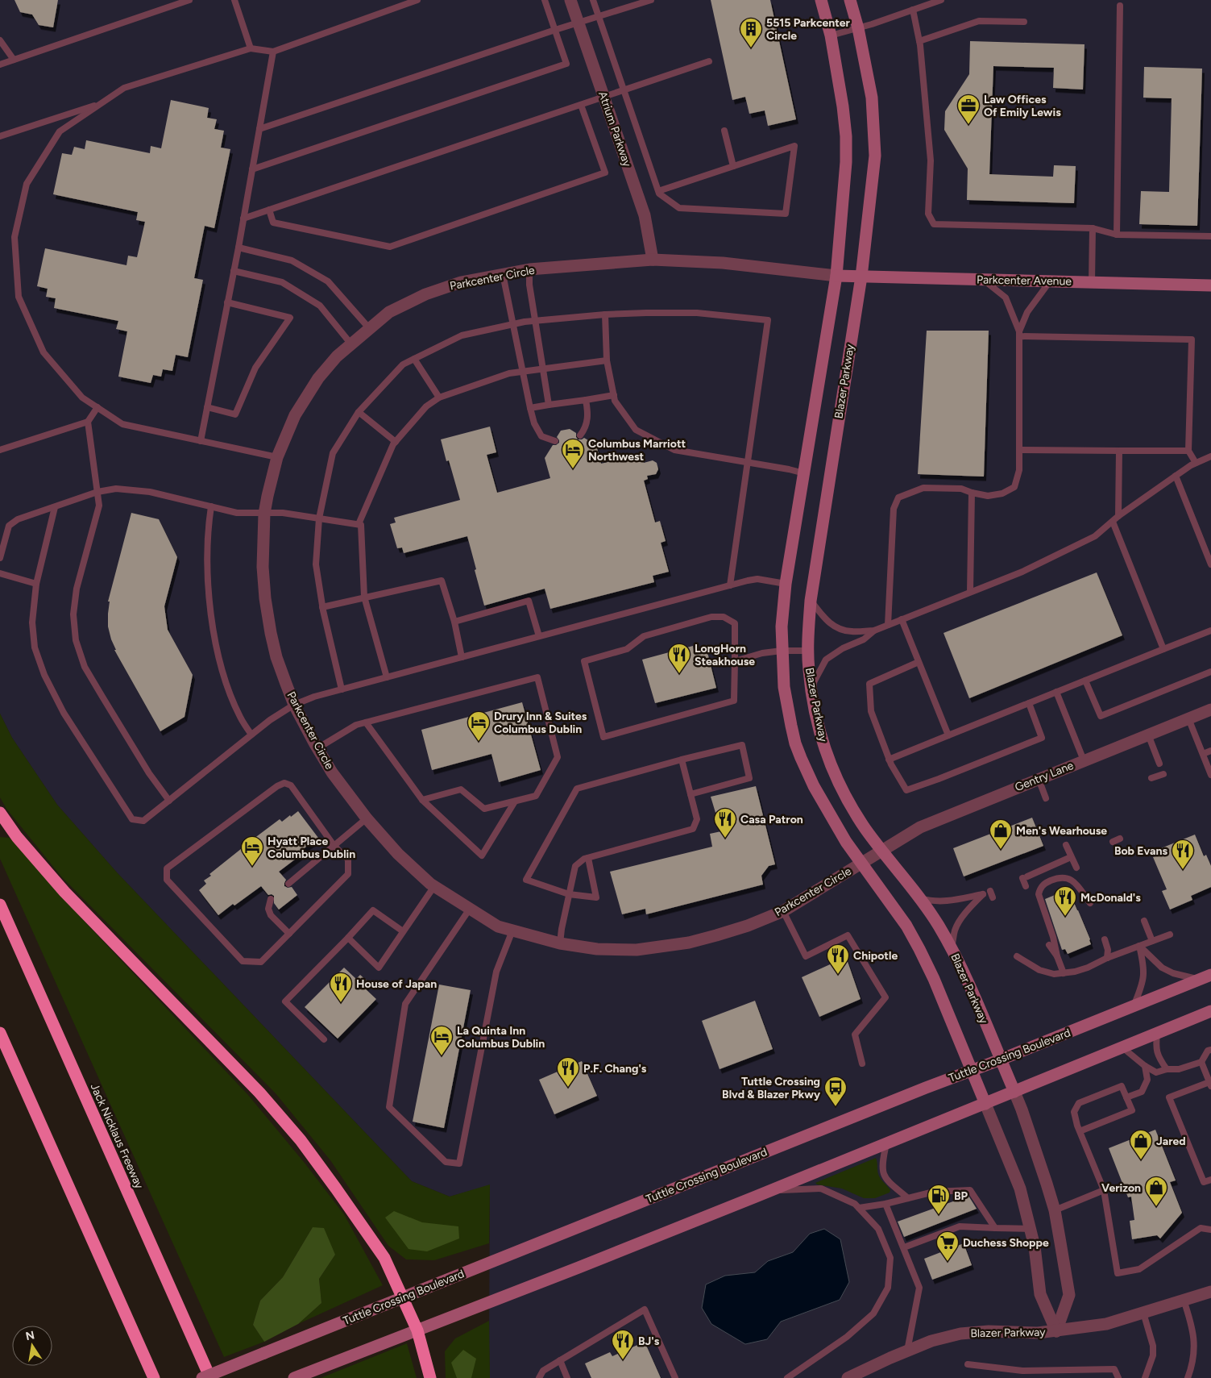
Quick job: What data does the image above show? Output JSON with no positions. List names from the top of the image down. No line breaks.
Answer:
{"streets":{"highway":["Jack Nicklaus Freeway"],"street":["Atrium Parkway","Parkcenter Circle","Parkcenter Avenue","Blazer Parkway","Gentry Lane","Tuttle Crossing Boulevard"]},"crossings":[["Atrium Parkway","Parkcenter Circle"],["Parkcenter Circle","Parkcenter Avenue"],["Parkcenter Circle","Blazer Parkway"],["Parkcenter Circle","Gentry Lane"],["Parkcenter Avenue","Blazer Parkway"],["Blazer Parkway","Gentry Lane"],["Blazer Parkway","Tuttle Crossing Boulevard"]],"places":{"building":["5515 Parkcenter Circle"],"office":["Law Offices Of Emily Lewis"],"hotel":["Columbus Marriott Northwest","Drury Inn & Suites Columbus Dublin","Hyatt Place Columbus Dublin","La Quinta Inn Columbus Dublin"],"restaurant":["LongHorn Steakhouse","Casa Patron","Bob Evans","McDonald's","Chipotle","House of Japan","P.F. Chang's","BJ's"],"shop":["Men's Wearhouse","Jared","Verizon"],"bus stop":["Tuttle Crossing Blvd & Blazer Pkwy"],"fuel station":["BP"],"supermarket":["Duchess Shoppe"]},"north":"top"}
